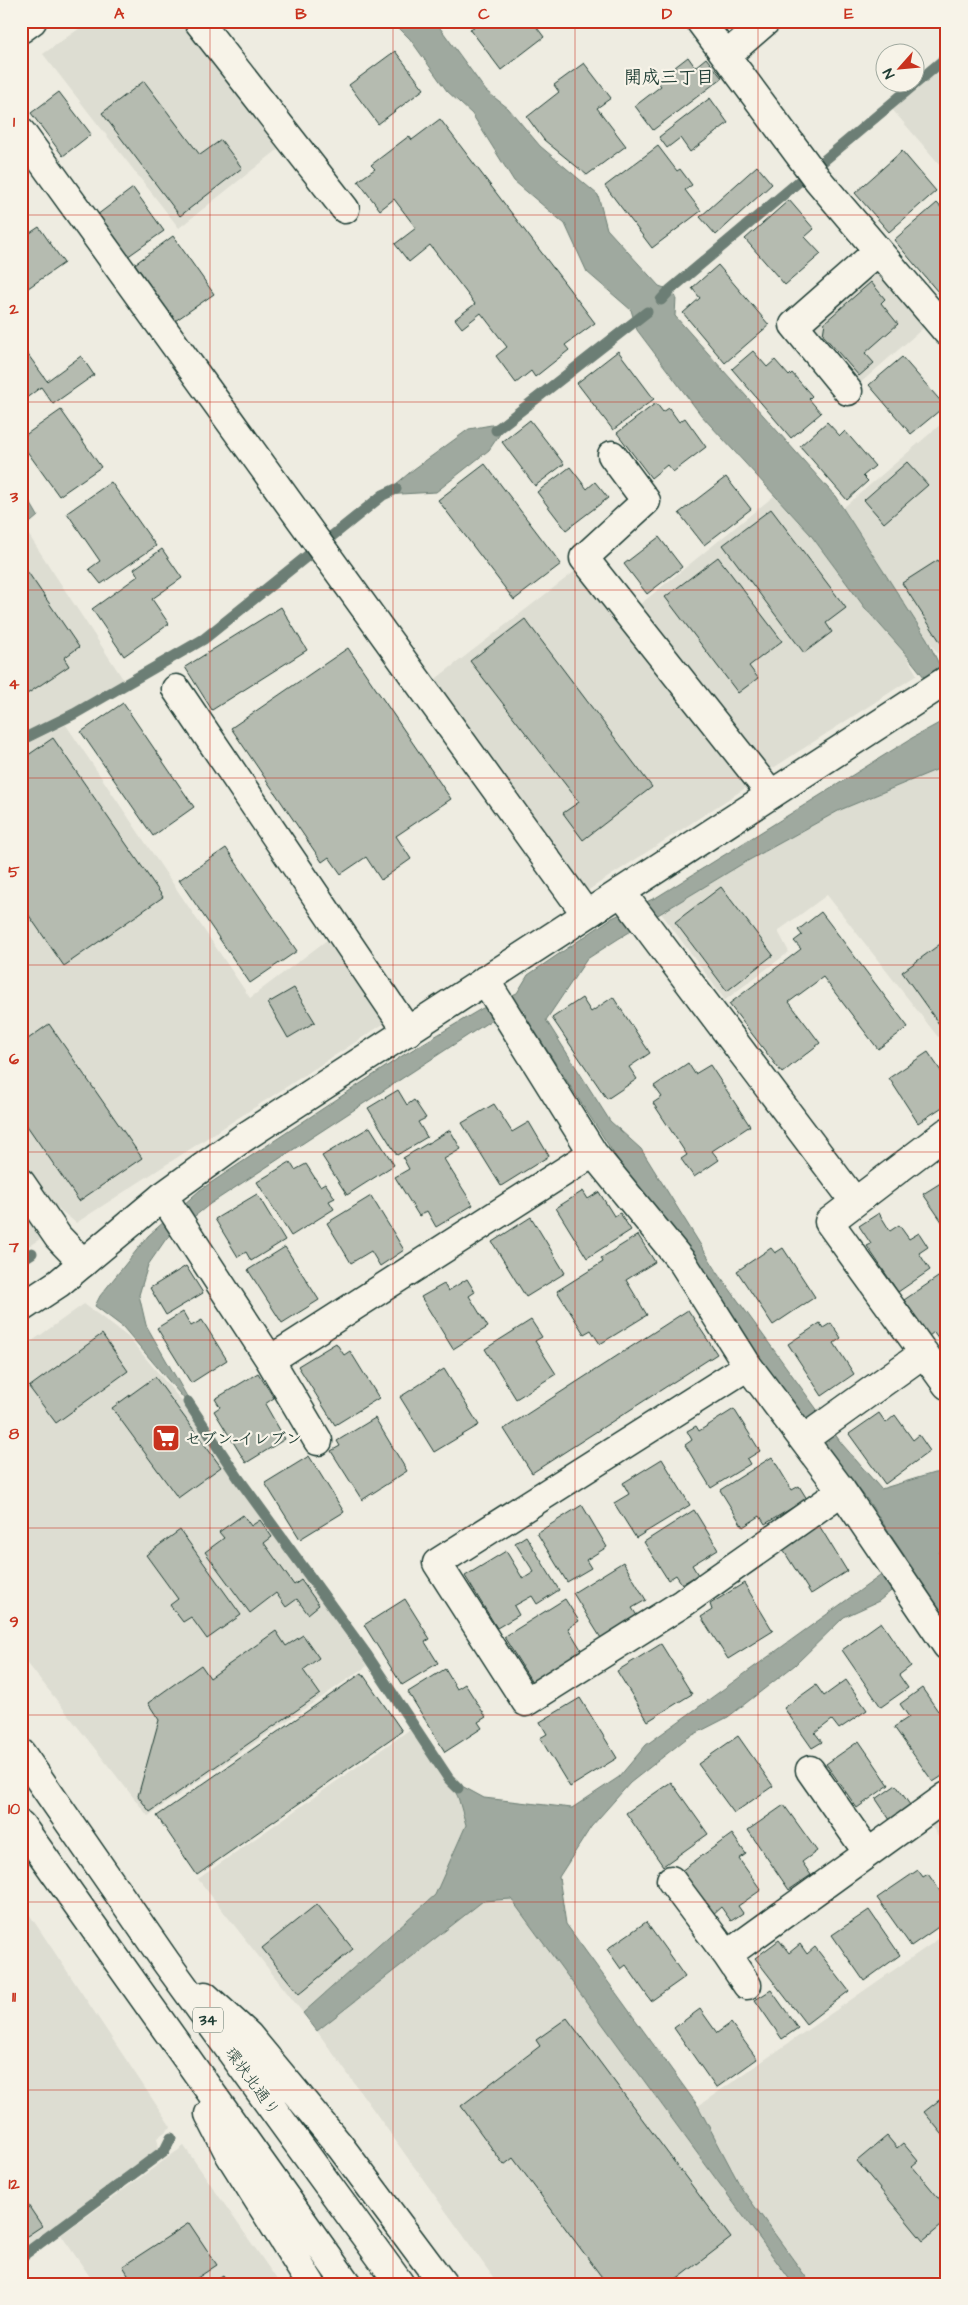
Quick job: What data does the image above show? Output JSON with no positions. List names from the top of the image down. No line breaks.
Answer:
{"streets":{"main road":["34","環状北通り"]},"districts":["開成三丁目"],"places":{"supermarket":["セブン-イレブン"]},"north":"bottom left","grid":{"columns":["A","B","C","D","E"],"rows":["1","2","3","4","5","6","7","8","9","10","11","12"]}}
